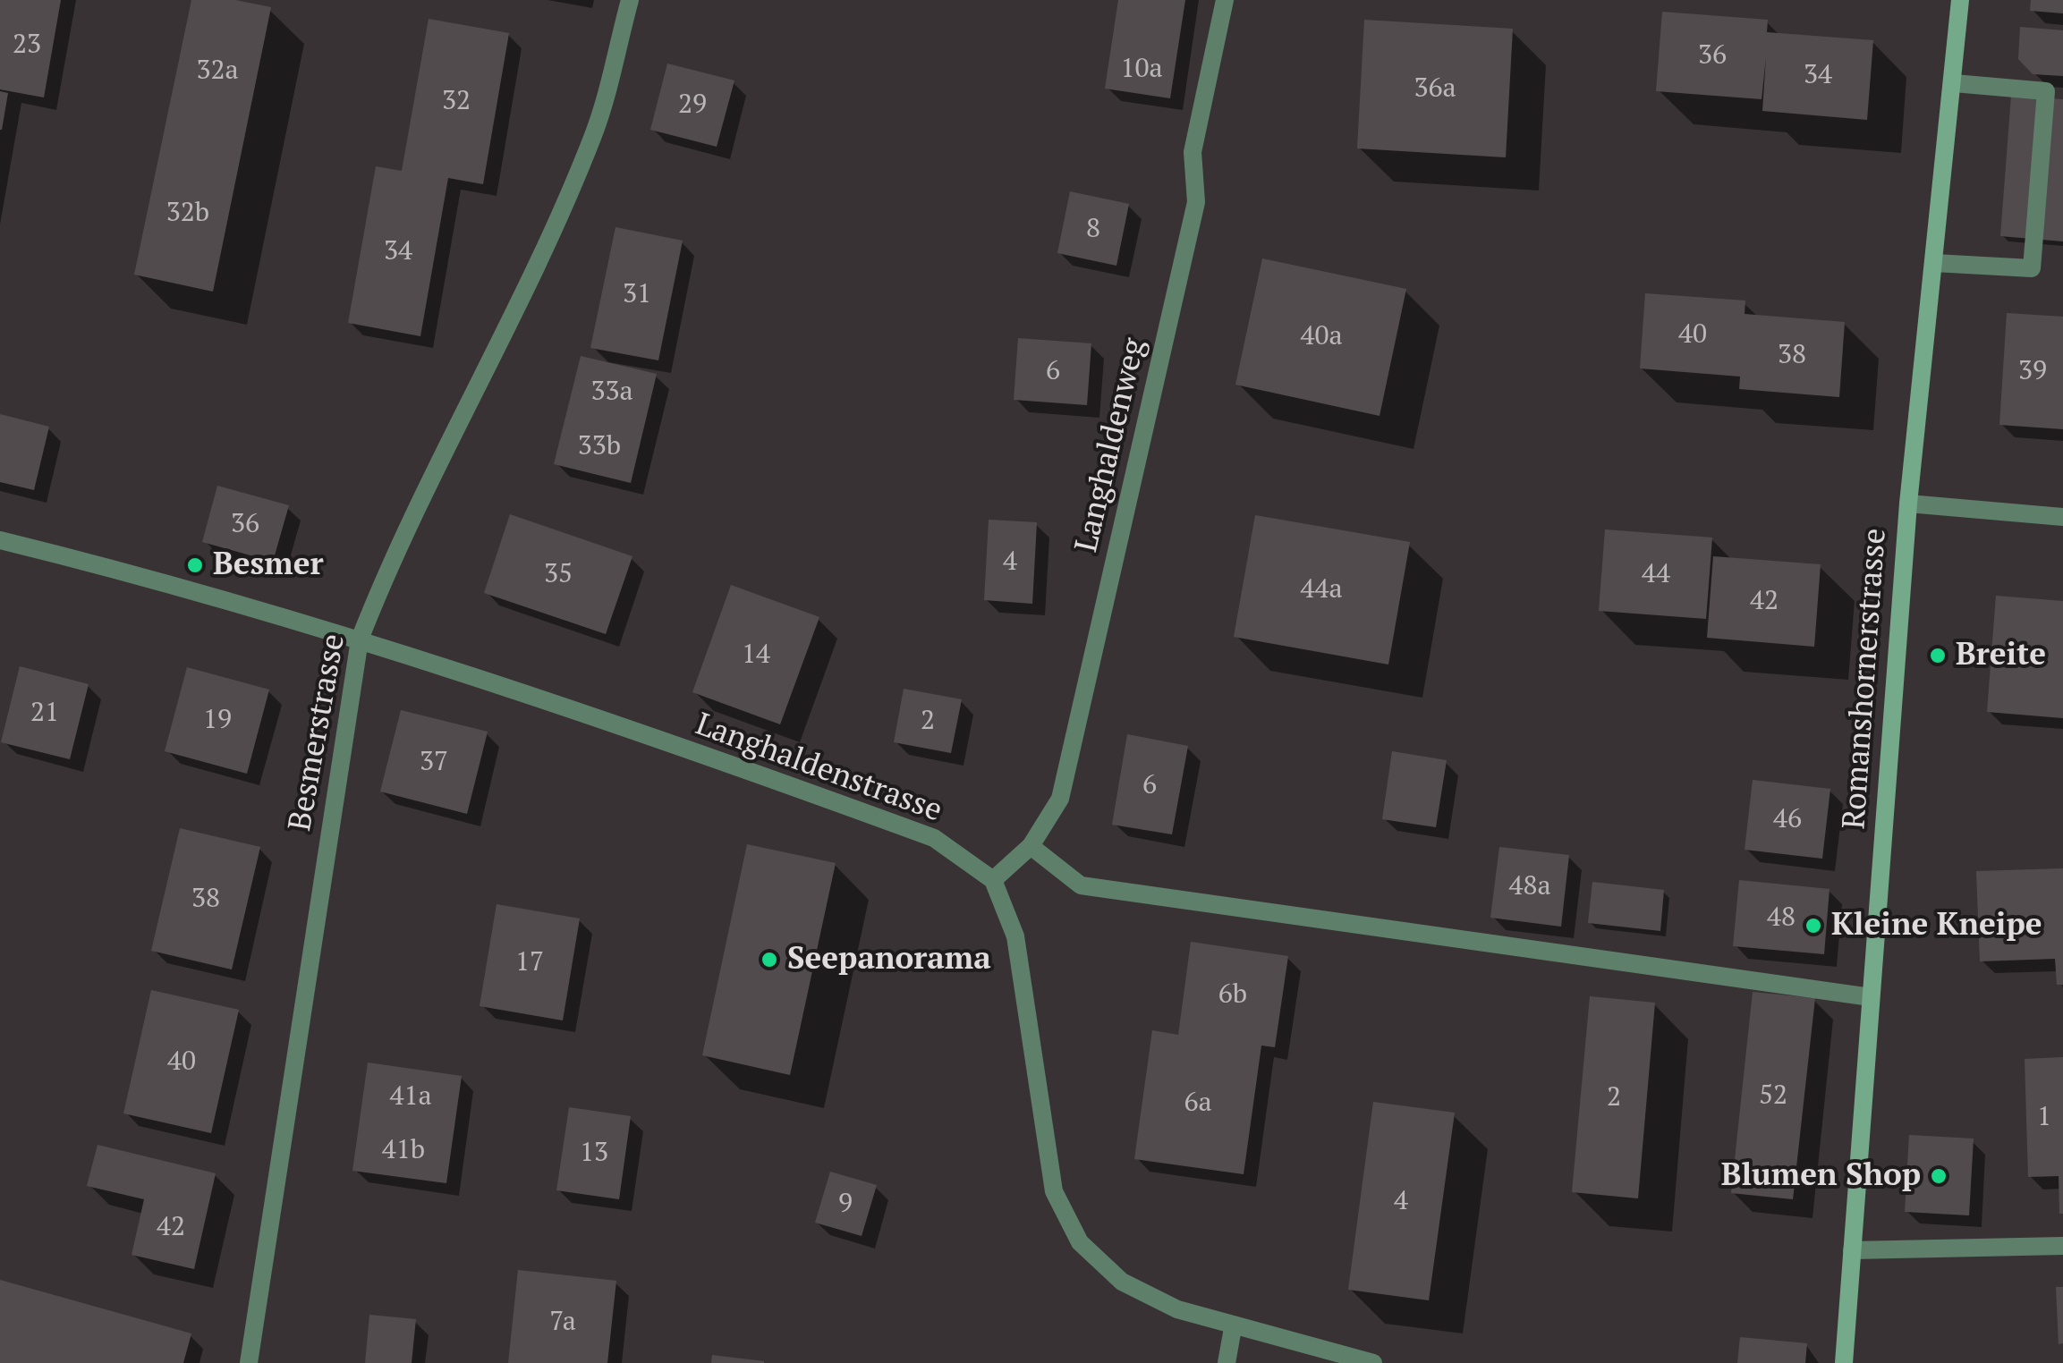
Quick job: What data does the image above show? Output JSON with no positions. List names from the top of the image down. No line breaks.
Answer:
{"streets":{"street":["Langhaldenweg","Romanshornerstrasse","Besmerstrasse","Langhaldenstrasse"]},"crossings":[["Langhaldenweg","Langhaldenstrasse"],["Besmerstrasse","Langhaldenstrasse"]],"places":["Besmer","Breite","Kleine Kneipe","Seepanorama","Blumen Shop"],"house_numbers":["23","36","10a","32a","34","36a","32","29","32b","8","34","31","40","40a","38","6","39","33a","33b","36","4","35","44","44a","42","14","21","19","2","37","6","46","48a","38","48","17","6b","40","52","41a","2","6a","1","41b","13","4","9","42","7a"]}
